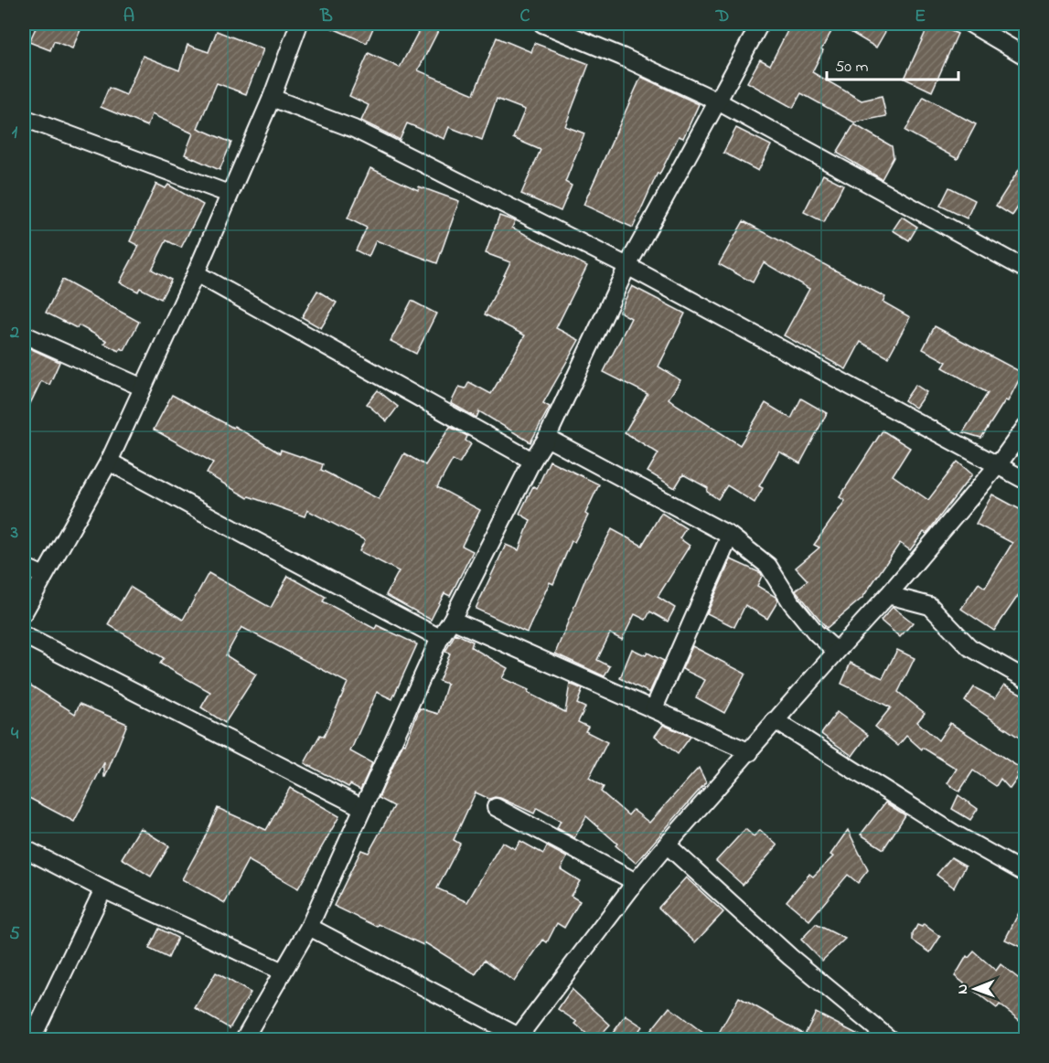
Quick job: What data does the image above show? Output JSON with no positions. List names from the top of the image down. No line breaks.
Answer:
{"scale_bar":"50 m","north":"left","grid":{"columns":["A","B","C","D","E"],"rows":["1","2","3","4","5"]}}
